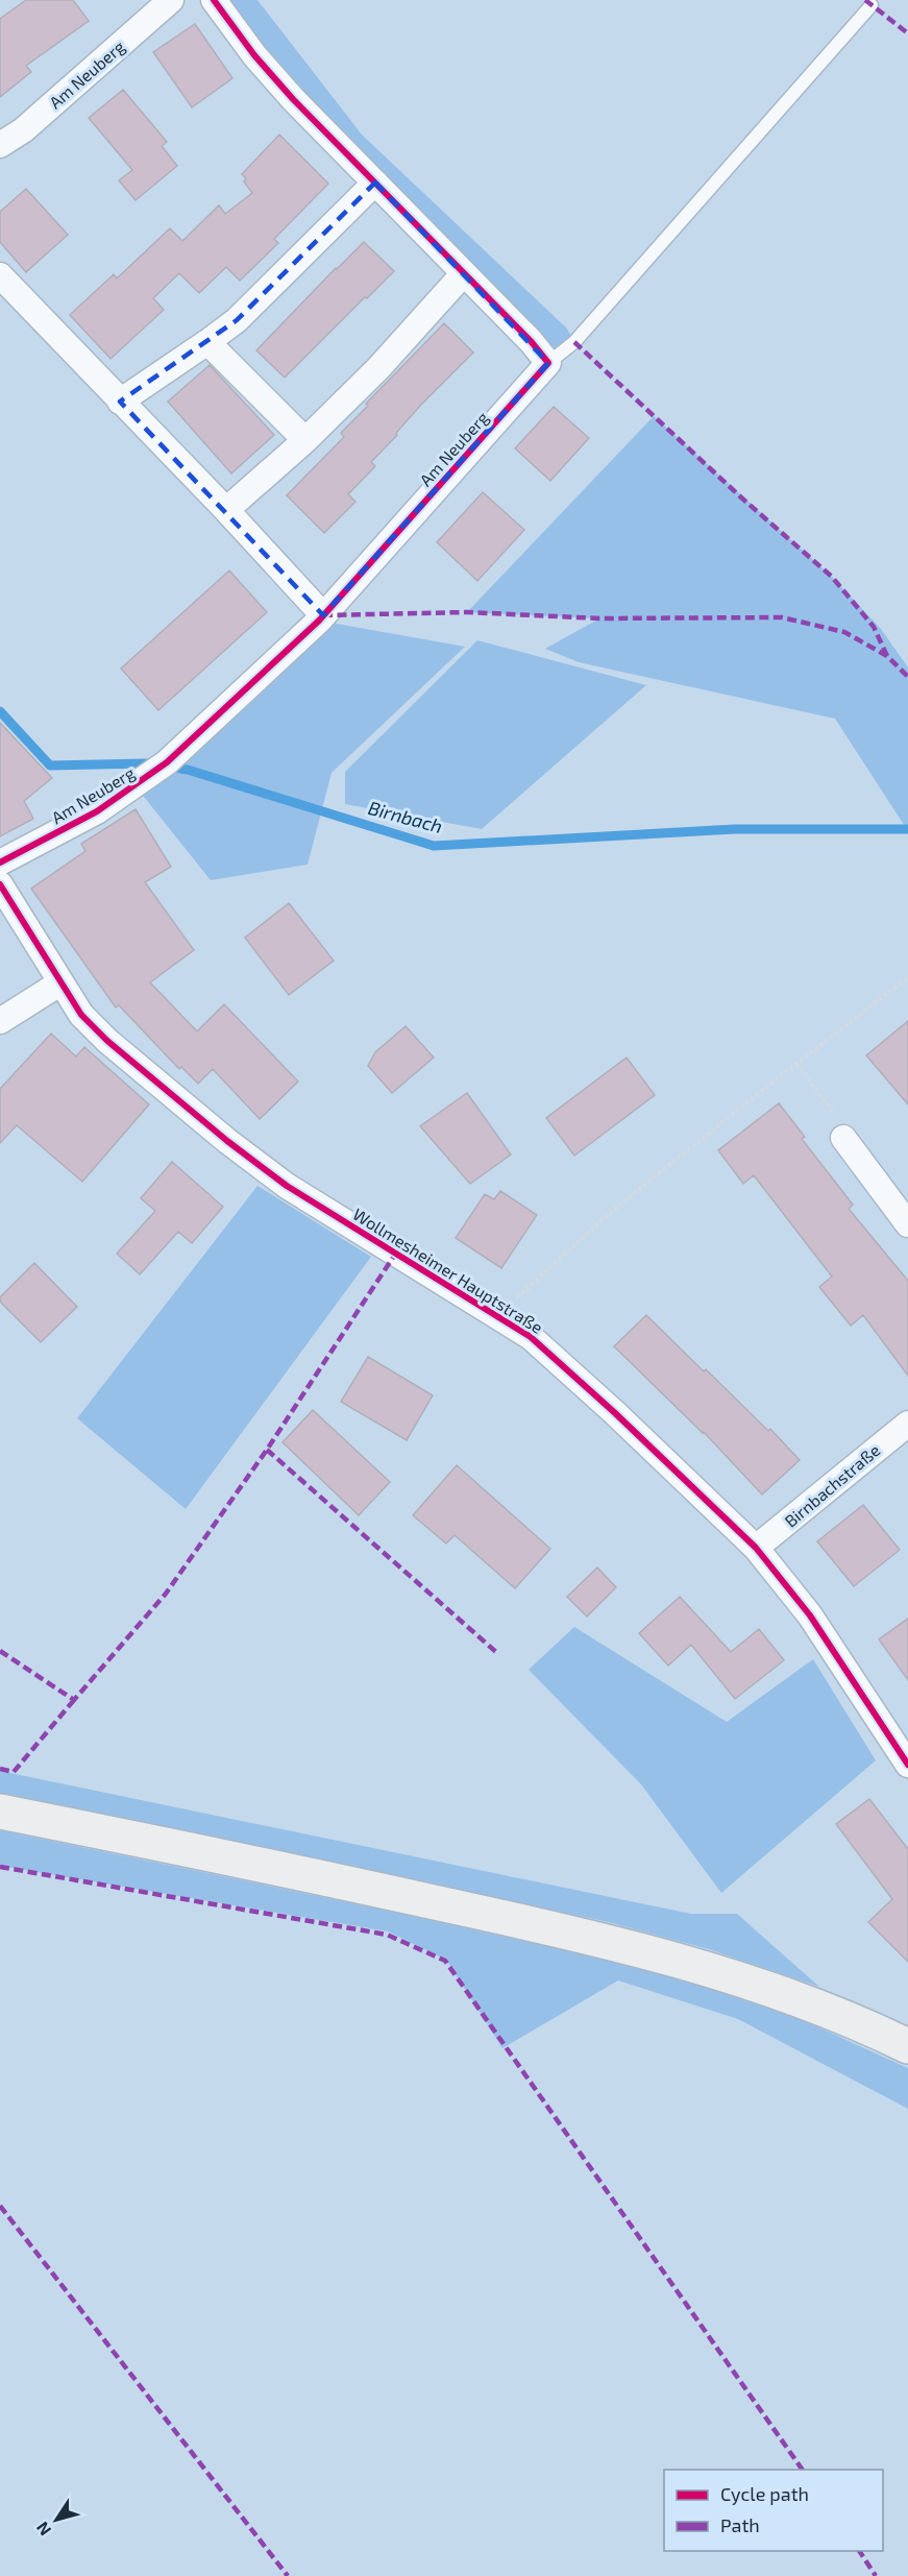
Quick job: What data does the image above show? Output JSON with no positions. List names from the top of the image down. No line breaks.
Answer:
{"streets":{"street":["Am Neuberg","Wollmesheimer Hauptstraße","Birnbachstraße"]},"crossings":[["Wollmesheimer Hauptstraße","Birnbachstraße"]],"water":["Birnbach"],"legend":["Cycle path","Path"],"north":"bottom left"}
